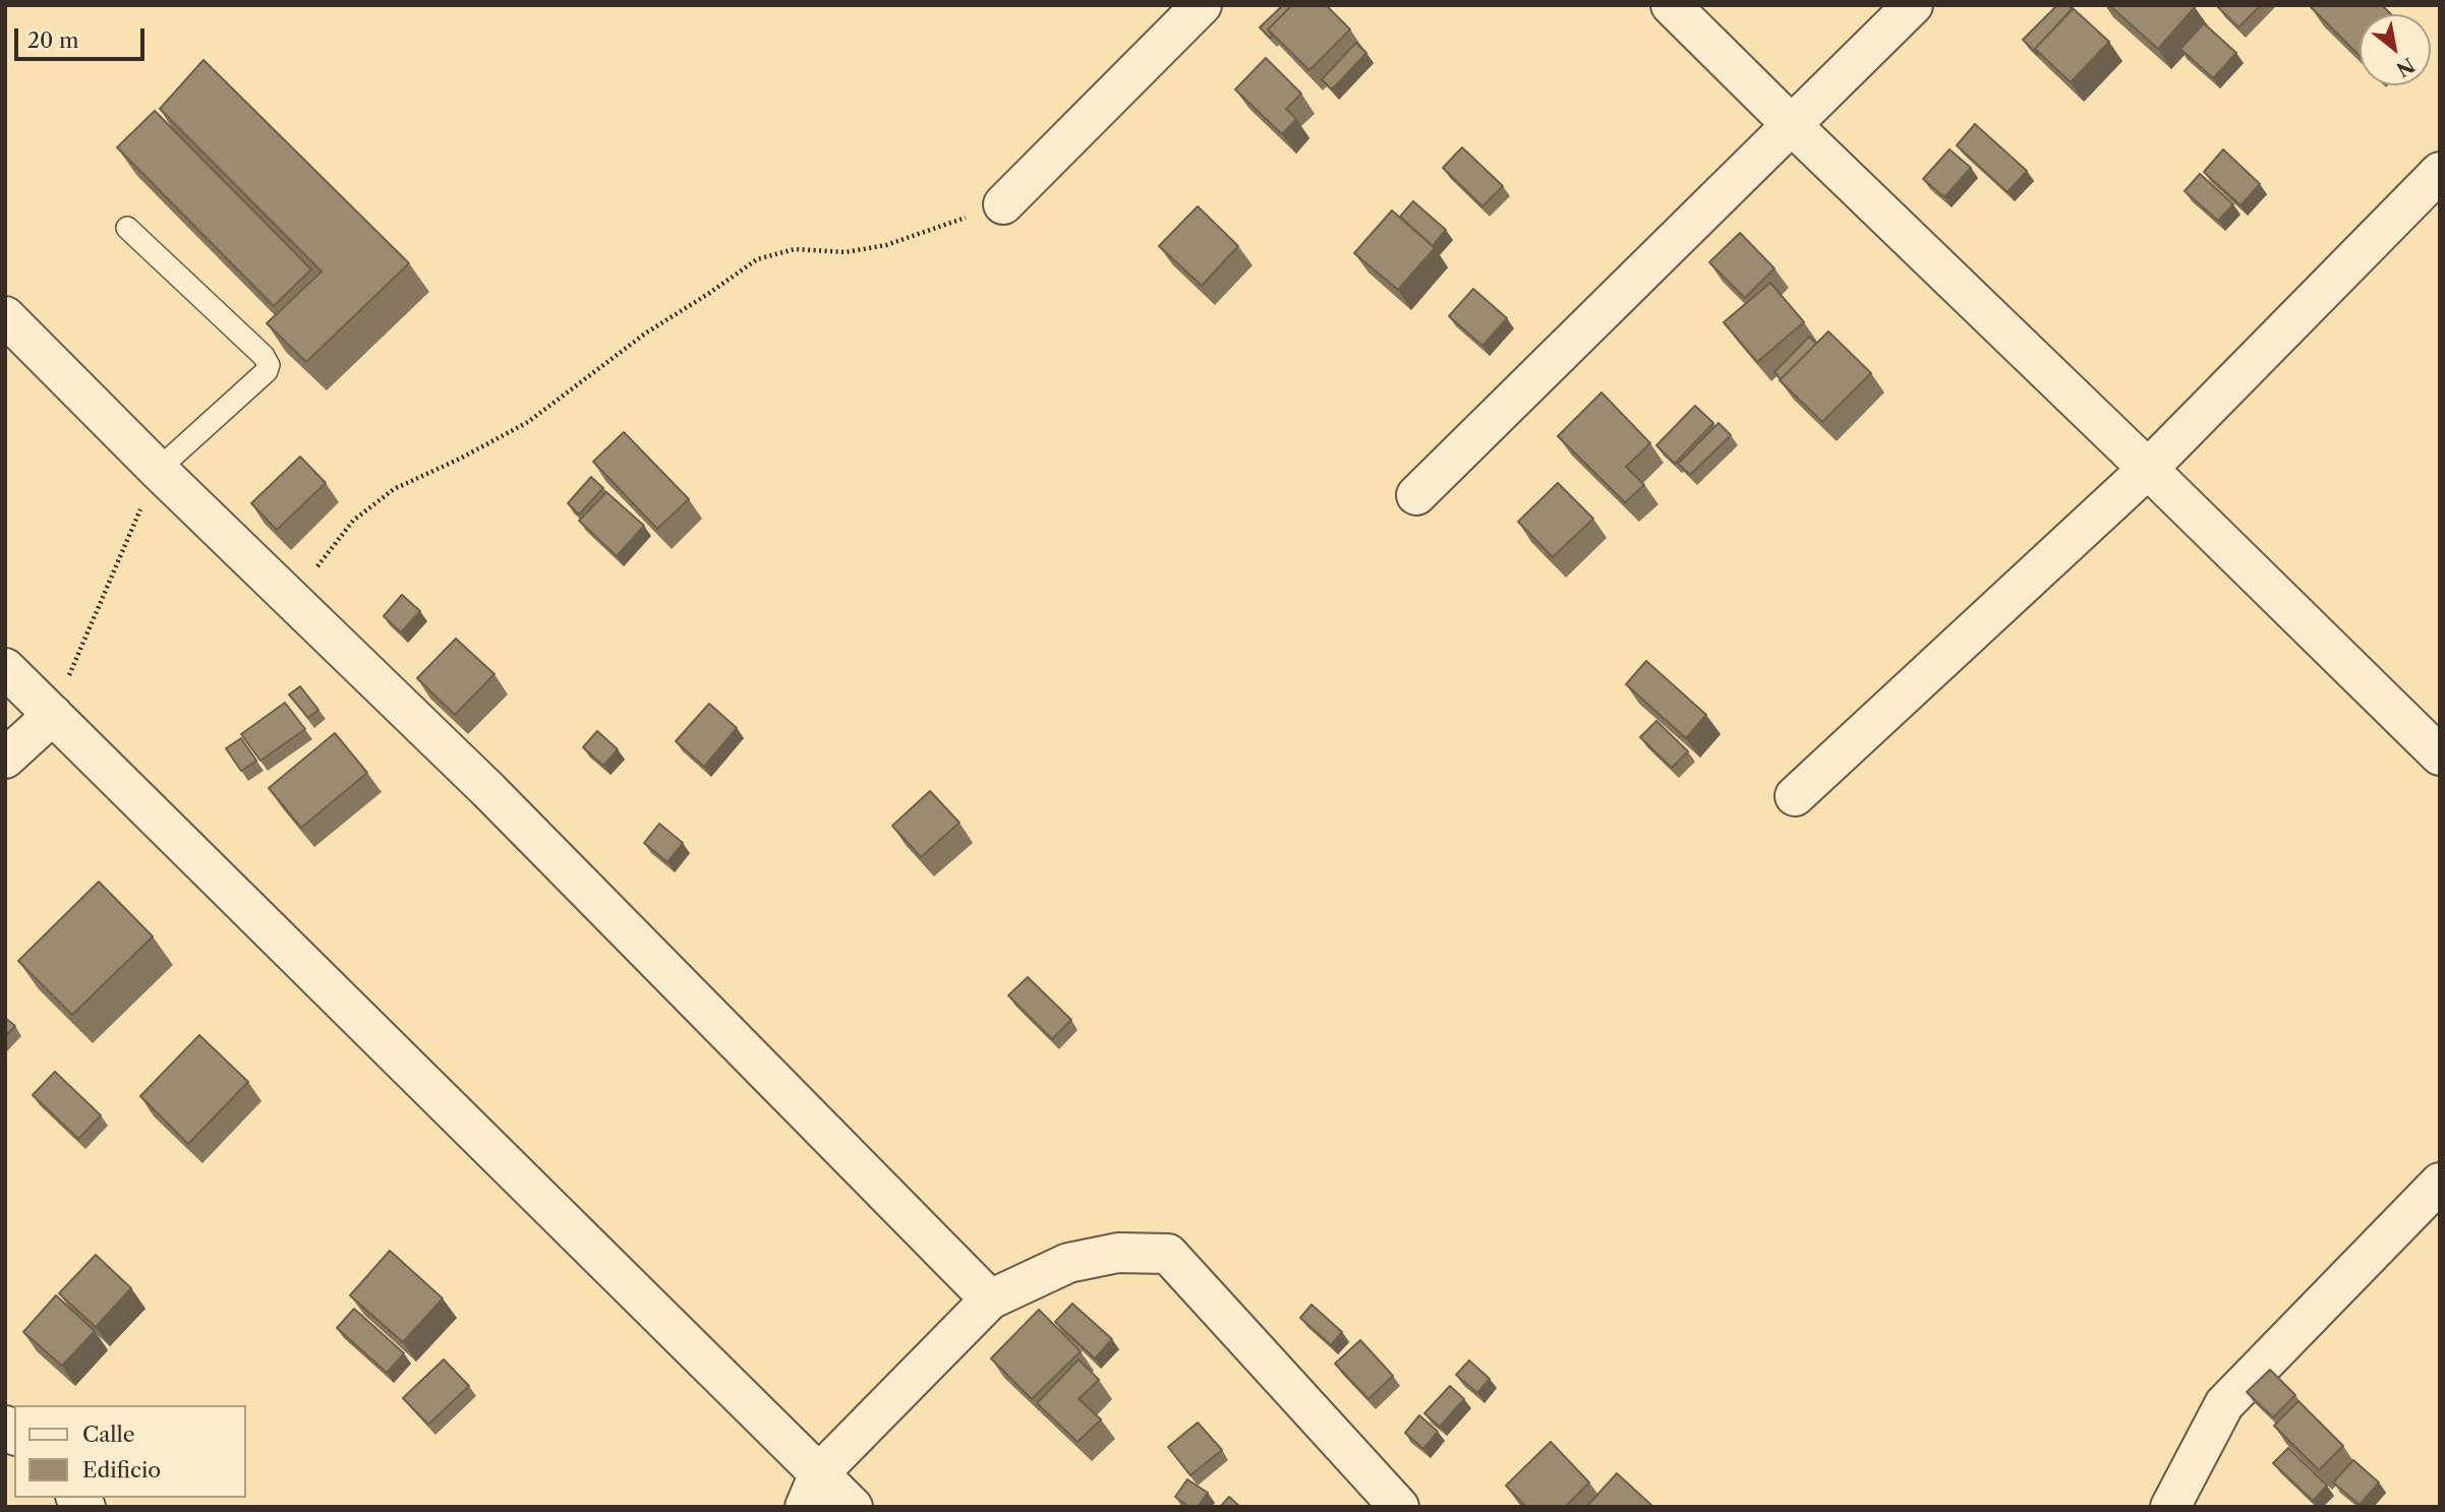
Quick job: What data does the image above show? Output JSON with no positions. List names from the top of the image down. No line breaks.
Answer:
{"legend":["Calle","Edificio"],"scale_bar":"20 m","north":"bottom right"}
